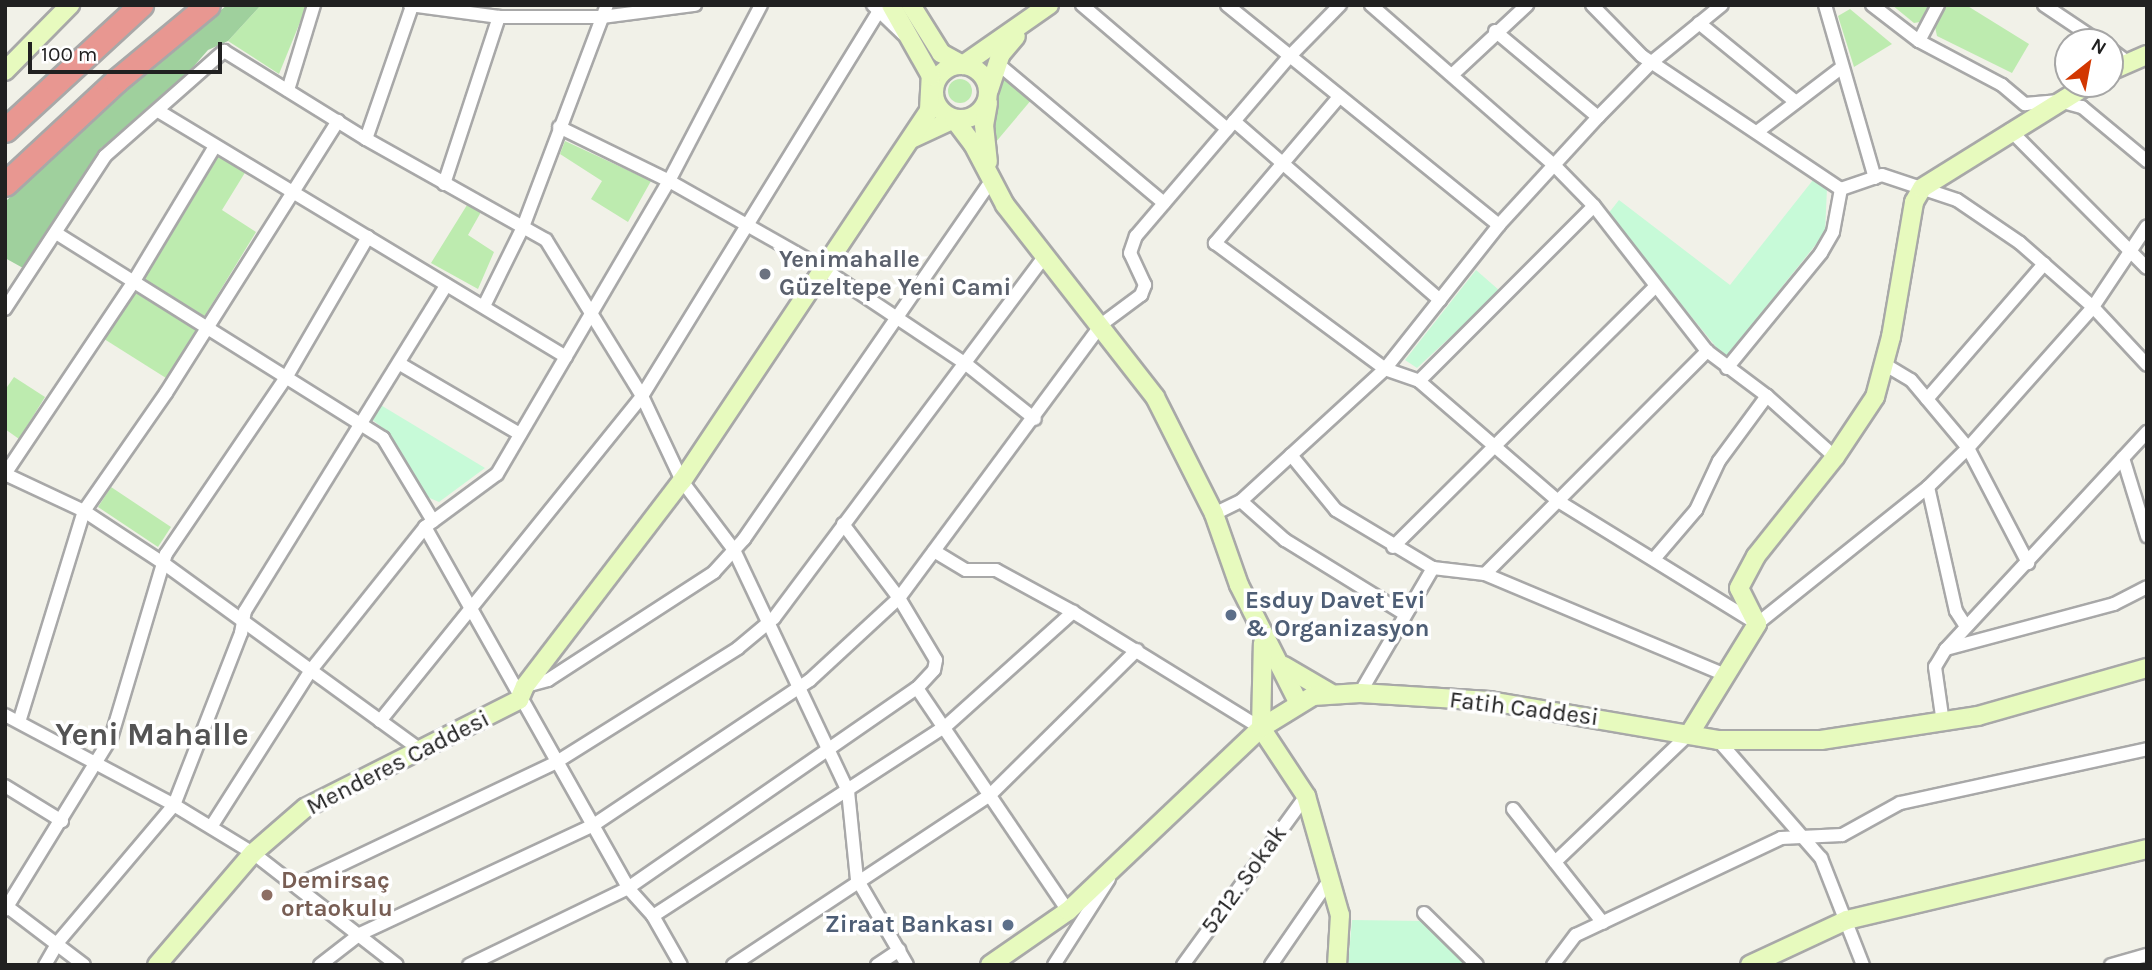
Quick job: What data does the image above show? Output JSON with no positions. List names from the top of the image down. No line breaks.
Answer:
{"streets":{"street":["Fatih Caddesi","Menderes Caddesi","5212. Sokak"]},"districts":["Yeni Mahalle"],"places":["Yenimahalle Güzeltepe Yeni Cami","Esduy Davet Evi & Organizasyon","Demirsaç ortaokulu","Ziraat Bankası"],"scale_bar":"100 m","north":"top right"}
